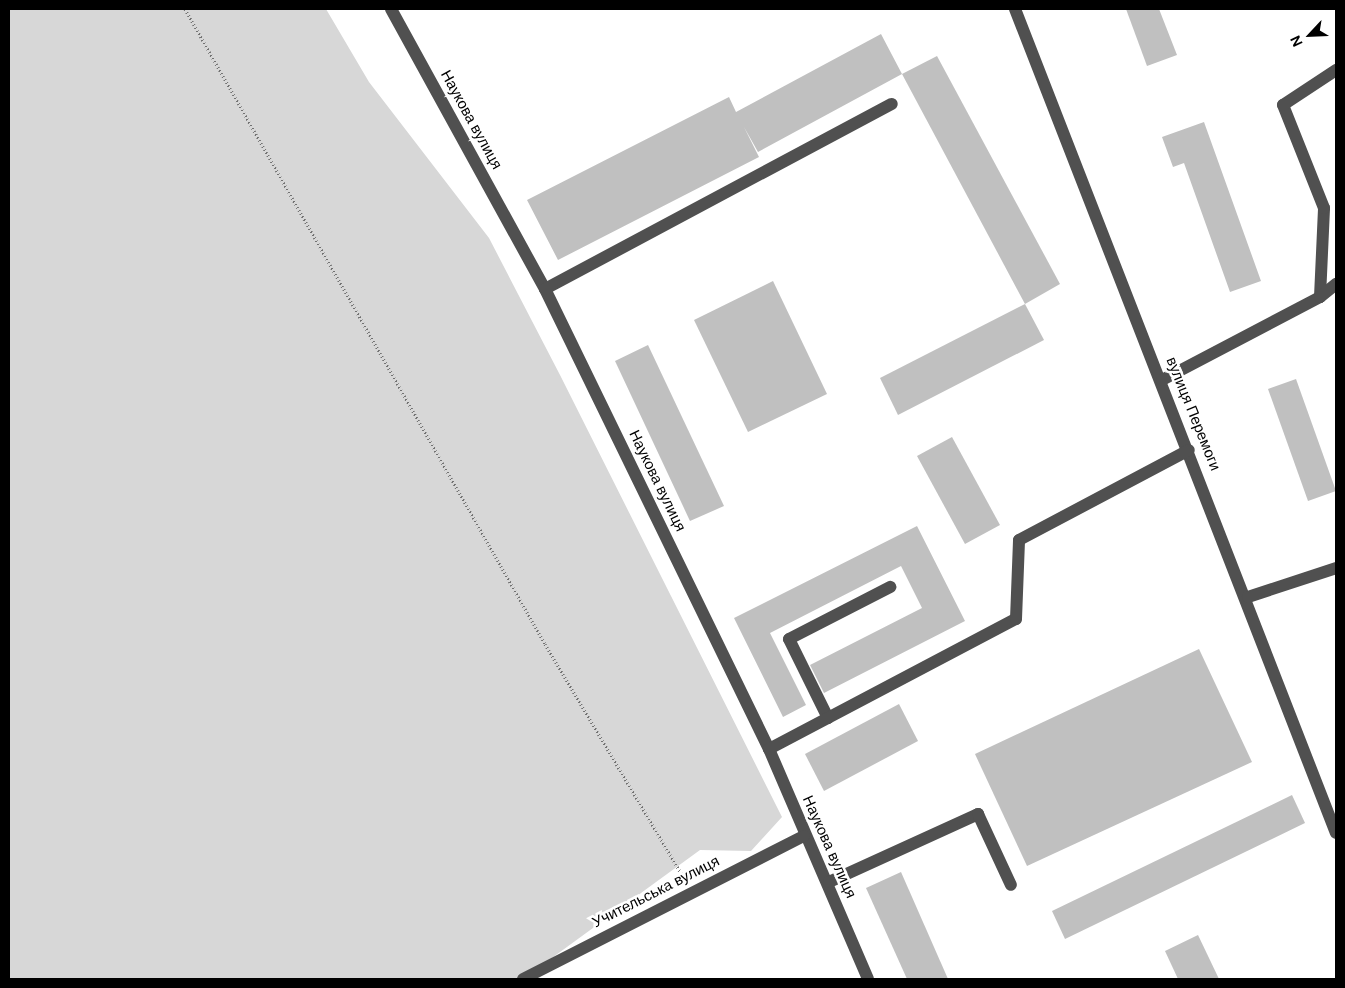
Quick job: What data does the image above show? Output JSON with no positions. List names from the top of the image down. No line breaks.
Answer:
{"streets":{"street":["Наукова вулиця","вулиця Перемоги","Учительська вулиця"]},"crossings":[["Наукова вулиця","Учительська вулиця"]],"north":"bottom left"}
